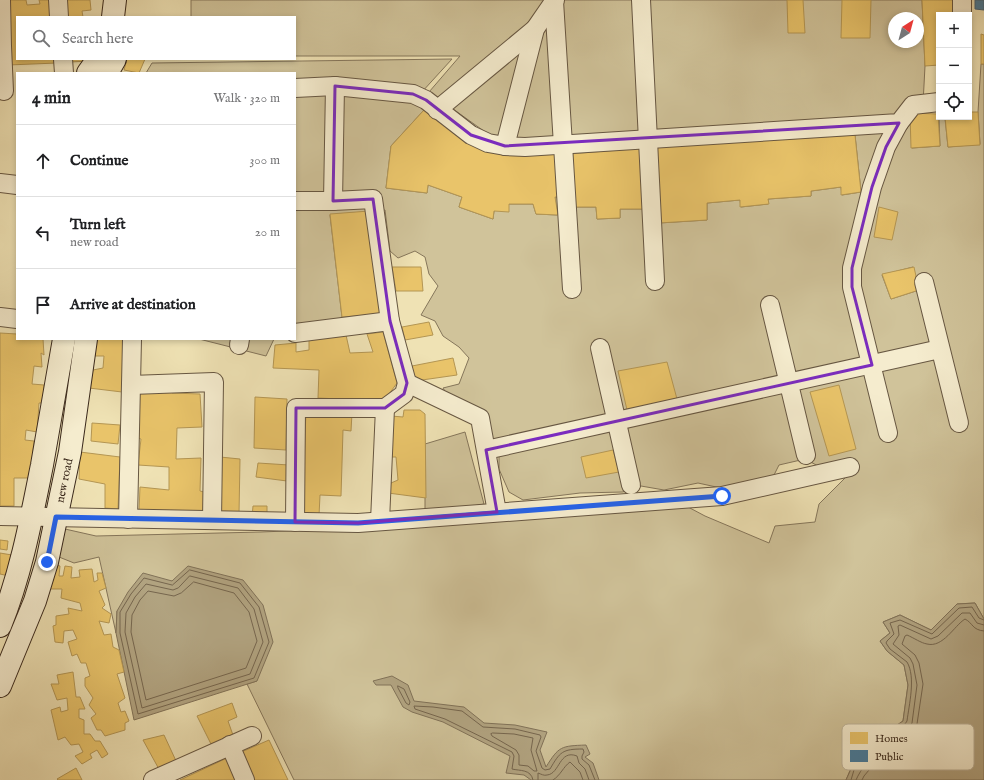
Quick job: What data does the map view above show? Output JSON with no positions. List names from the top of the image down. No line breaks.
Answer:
{"streets":{"main road":["new road"]},"legend":["Homes","Public"],"north":"top right","page":{"map_buttons":["+","−"],"search":"Search here","heading":["4 min","Walk · 320 m"],"list":[["Continue","300 m"],["Turn left","new road","20 m"],"Arrive at destination"]}}
